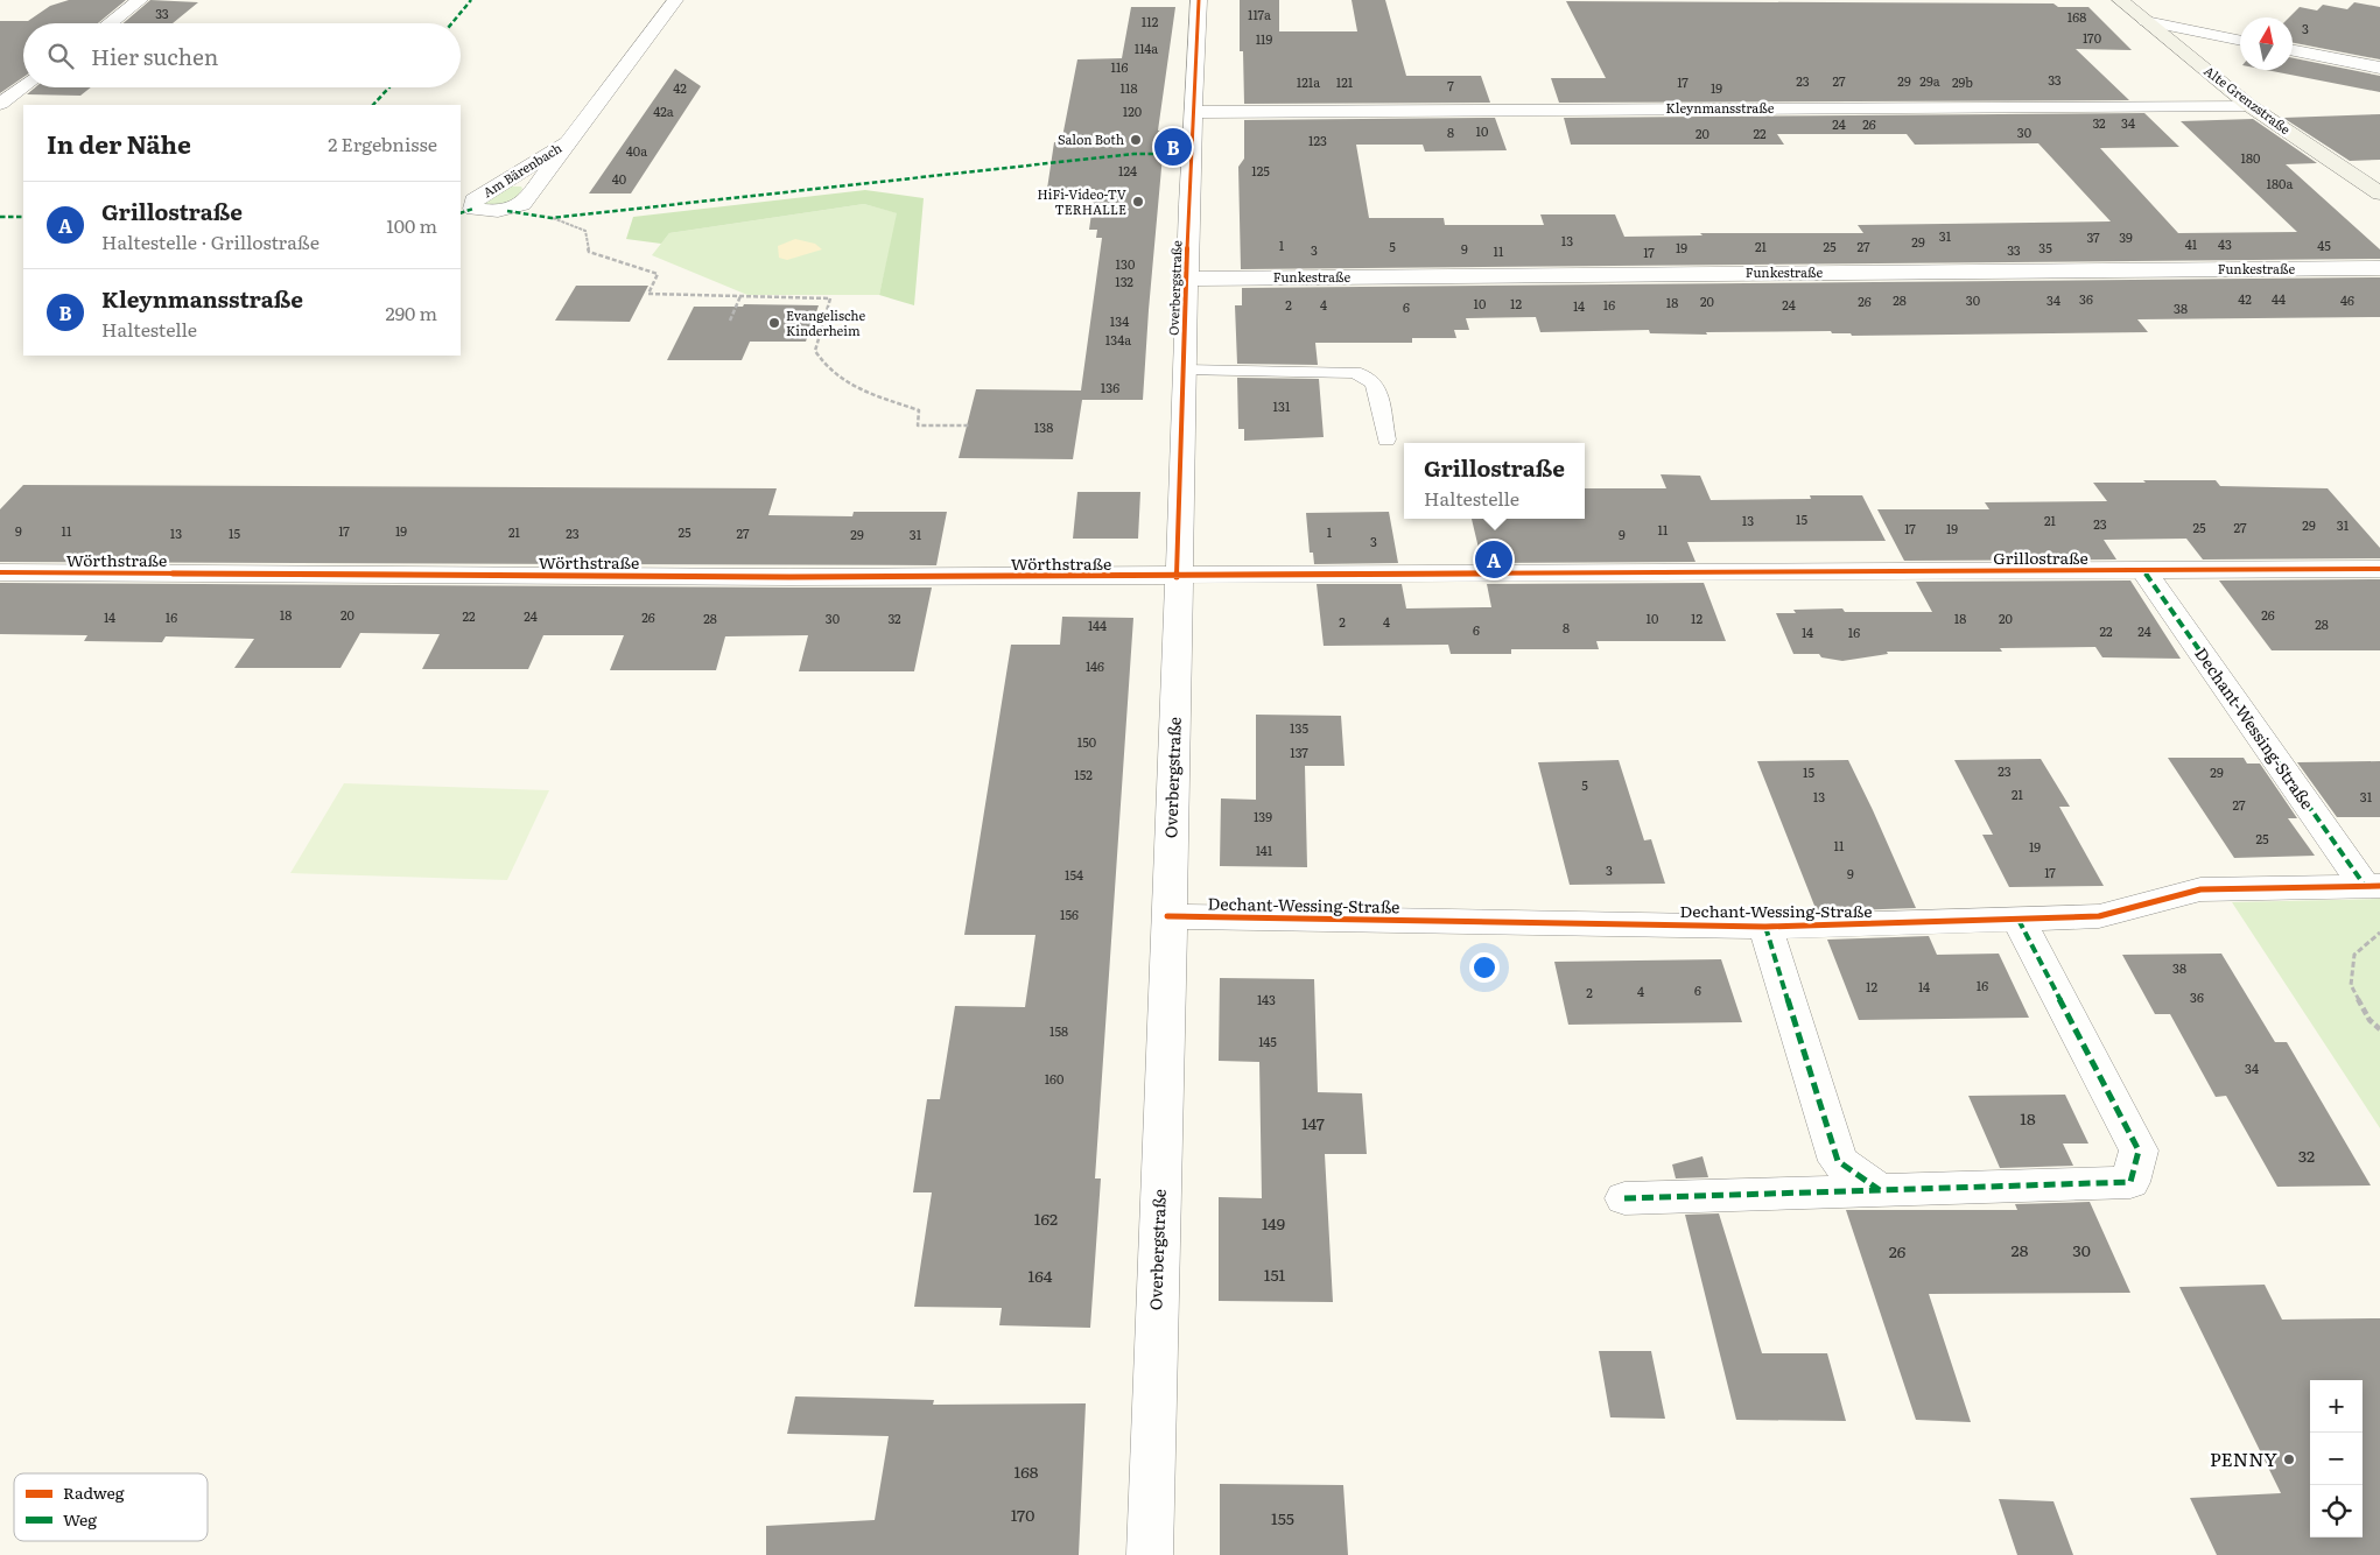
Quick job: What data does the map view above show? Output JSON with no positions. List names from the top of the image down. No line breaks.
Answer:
{"streets":{"street":["Alte Grenzstraße","Kleynmansstraße","Am Bärenbach","Funkestraße","Overbergstraße","Grillostraße","Wörthstraße","Dechant-Wessing-Straße"]},"crossings":[["Alte Grenzstraße","Kleynmansstraße"],["Kleynmansstraße","Overbergstraße"],["Funkestraße","Overbergstraße"],["Overbergstraße","Grillostraße"],["Overbergstraße","Wörthstraße"],["Overbergstraße","Dechant-Wessing-Straße"],["Grillostraße","Wörthstraße"],["Grillostraße","Dechant-Wessing-Straße"]],"places":["Salon Both","HiFi-Video-TV TERHALLE","Evangelische Kinderheim","PENNY"],"house_numbers":["33","117a","168","112","3","170","119","114a","116","33","23","27","29","29a","121a","121","17","29b","7","42","118","19","42a","120","32","34","24","26","10","8","30","20","22","123","40a","180","124","125","40","180a","31","37","39","13","29","41","43","1","45","5","21","25","27","19","35","9","3","33","11","17","130","132","36","42","44","28","30","34","46","20","26","18","10","12","2","4","16","24","14","6","38","134","134a","136","131","138","15","13","21","23","29","31","25","27","17","19","11","9","11","17","19","21","25","1","13","15","23","27","29","31","9","3","18","20","26","22","24","14","16","26","28","30","32","10","12","18","20","2","4","28","144","8","6","22","24","14","16","146","135","150","137","23","15","29","152","5","21","13","31","27","139","25","11","19","141","3","17","9","154","156","38","16","12","14","6","4","2","36","143","158","145","34","160","18","147","32","162","149","28","30","26","151","164","168","170","155"],"legend":["Radweg","Weg"],"north":"top","page":{"search":"Hier suchen","heading":["In der Nähe","2 Ergebnisse"],"pins":["B","A"],"list":[{"mark":"A","name":"Grillostraße","note":"Haltestelle · Grillostraße","value":"100 m"},{"mark":"B","name":"Kleynmansstraße","note":"Haltestelle","value":"290 m"}],"popup":["Grillostraße","Haltestelle"],"map_buttons":["+","−"]}}
